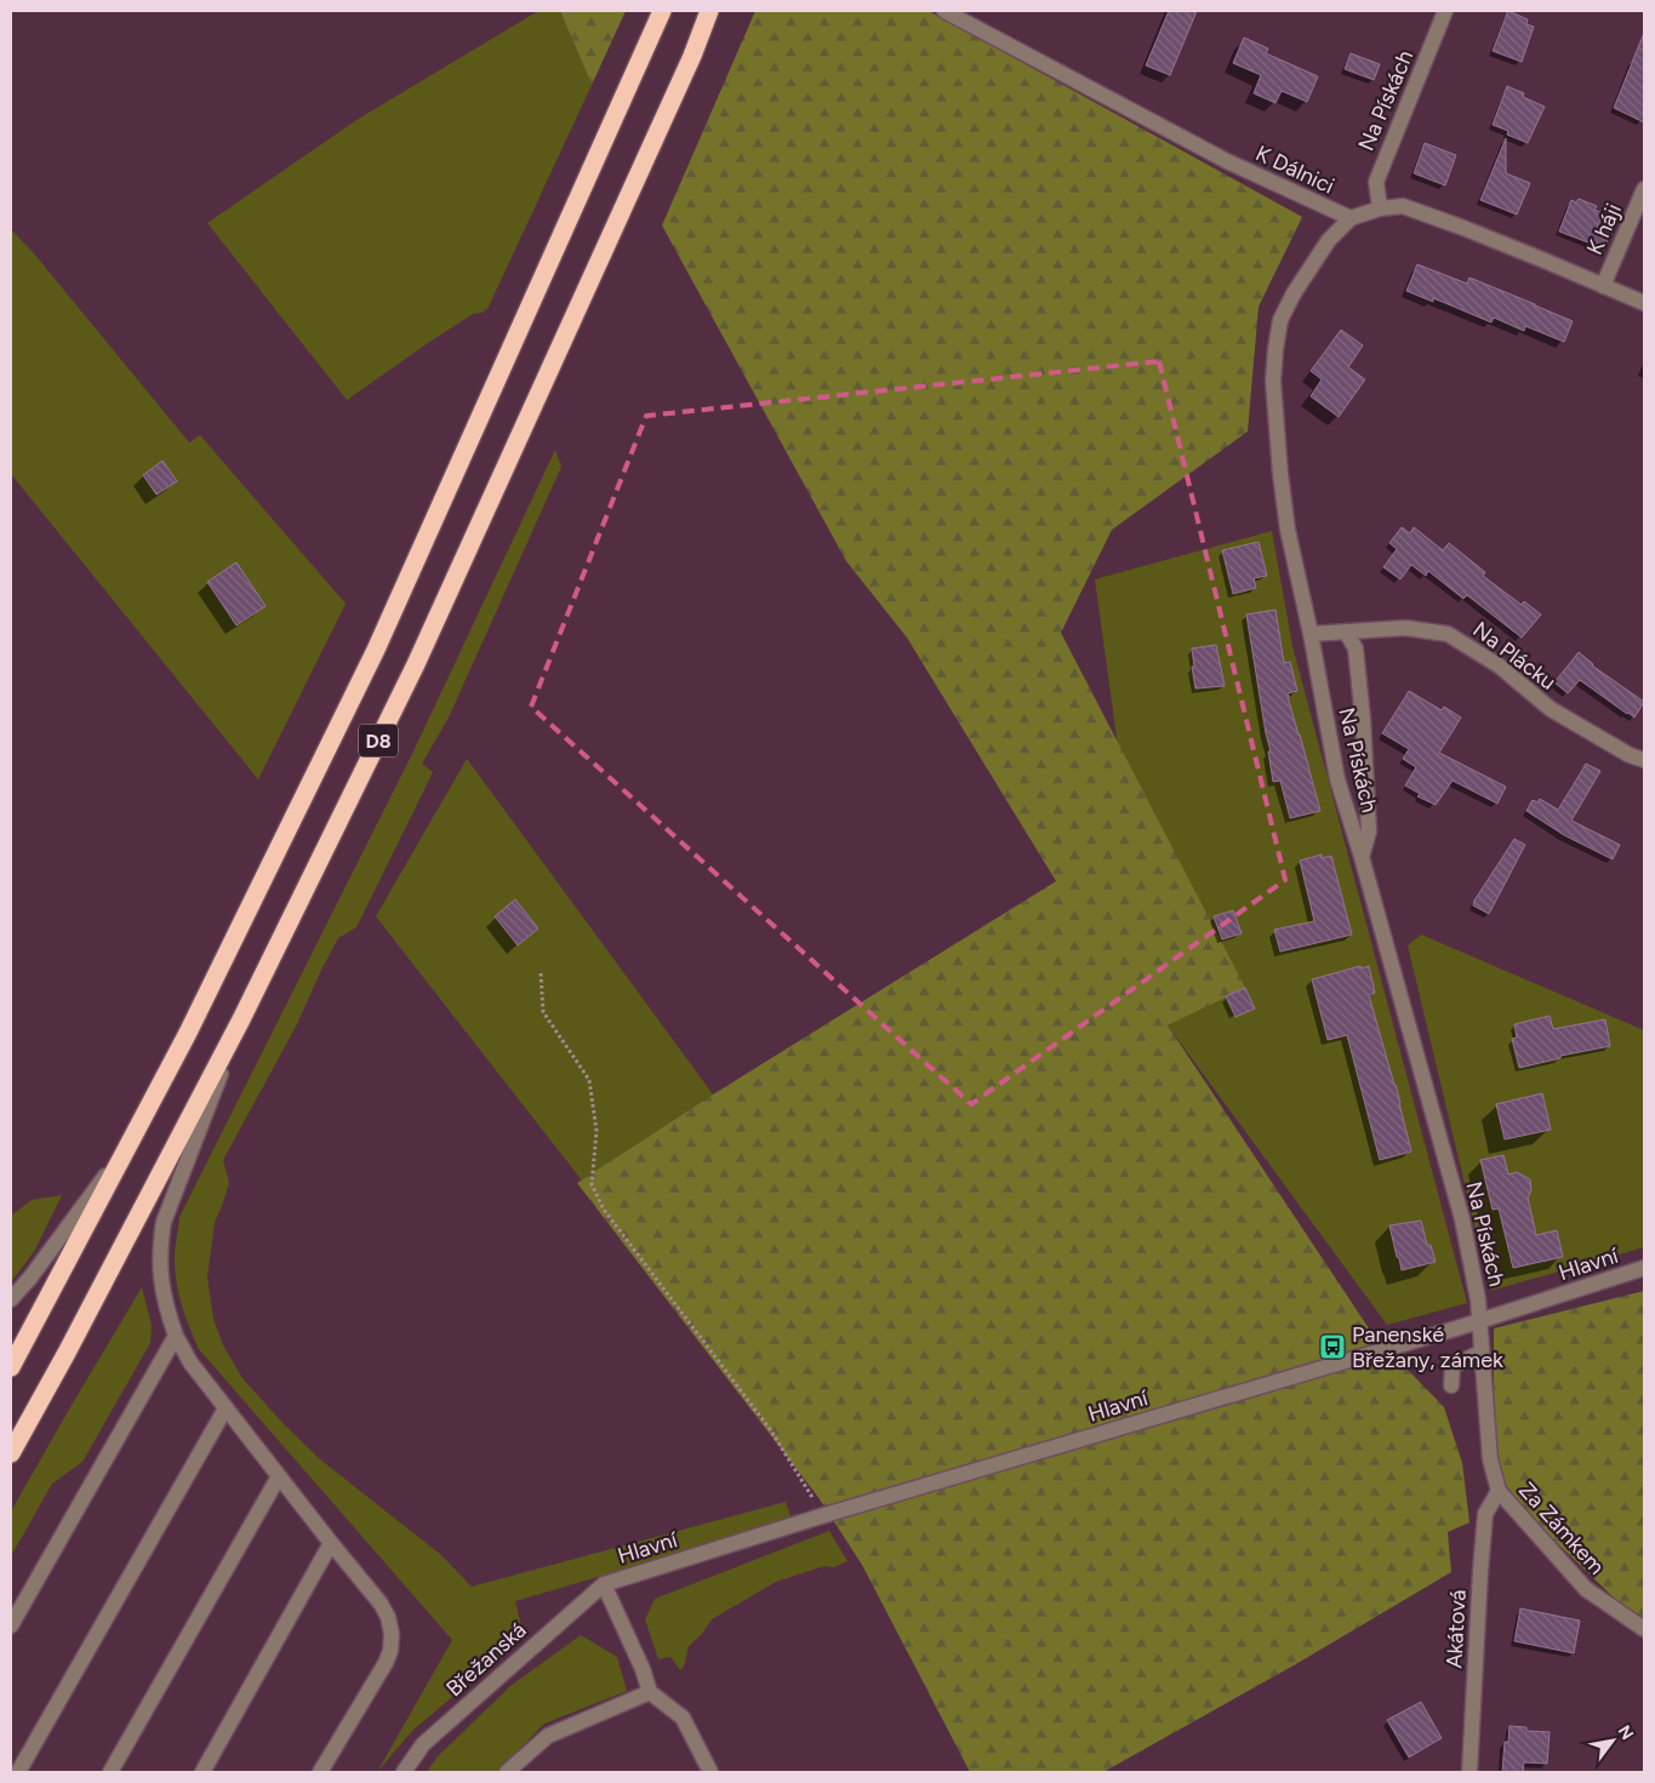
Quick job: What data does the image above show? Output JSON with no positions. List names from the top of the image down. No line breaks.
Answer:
{"streets":{"highway":["D8"],"street":["Na Pískách","K Dálnici","K háji","Na Plácku","Hlavní","Za Zámkem","Akátová","Břežanská"]},"crossings":[["Na Pískách","K Dálnici"],["Na Pískách","Na Plácku"],["Na Pískách","Hlavní"],["Na Pískách","Za Zámkem"],["K Dálnici","K háji"],["Hlavní","Za Zámkem"],["Hlavní","Břežanská"],["Za Zámkem","Akátová"]],"places":{"bus stop":["Panenské Břežany, zámek"]},"north":"top right"}
